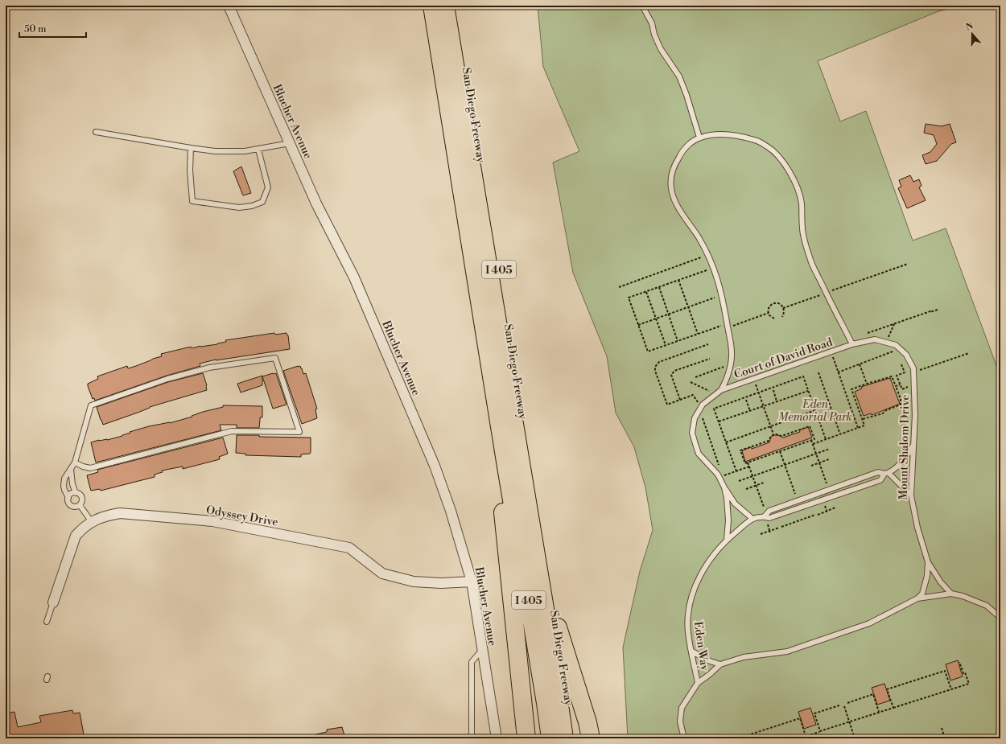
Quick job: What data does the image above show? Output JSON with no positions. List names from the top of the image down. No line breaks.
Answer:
{"streets":{"highway":["San Diego Freeway","I 405"],"street":["Blucher Avenue","Odyssey Drive"],"lane":["Court of David Road","Mount Shalom Drive","Eden Way"]},"crossings":[["Blucher Avenue","Odyssey Drive"],["Court of David Road","Mount Shalom Drive"]],"parks":["Eden Memorial Park"],"scale_bar":"50 m","north":"top"}
